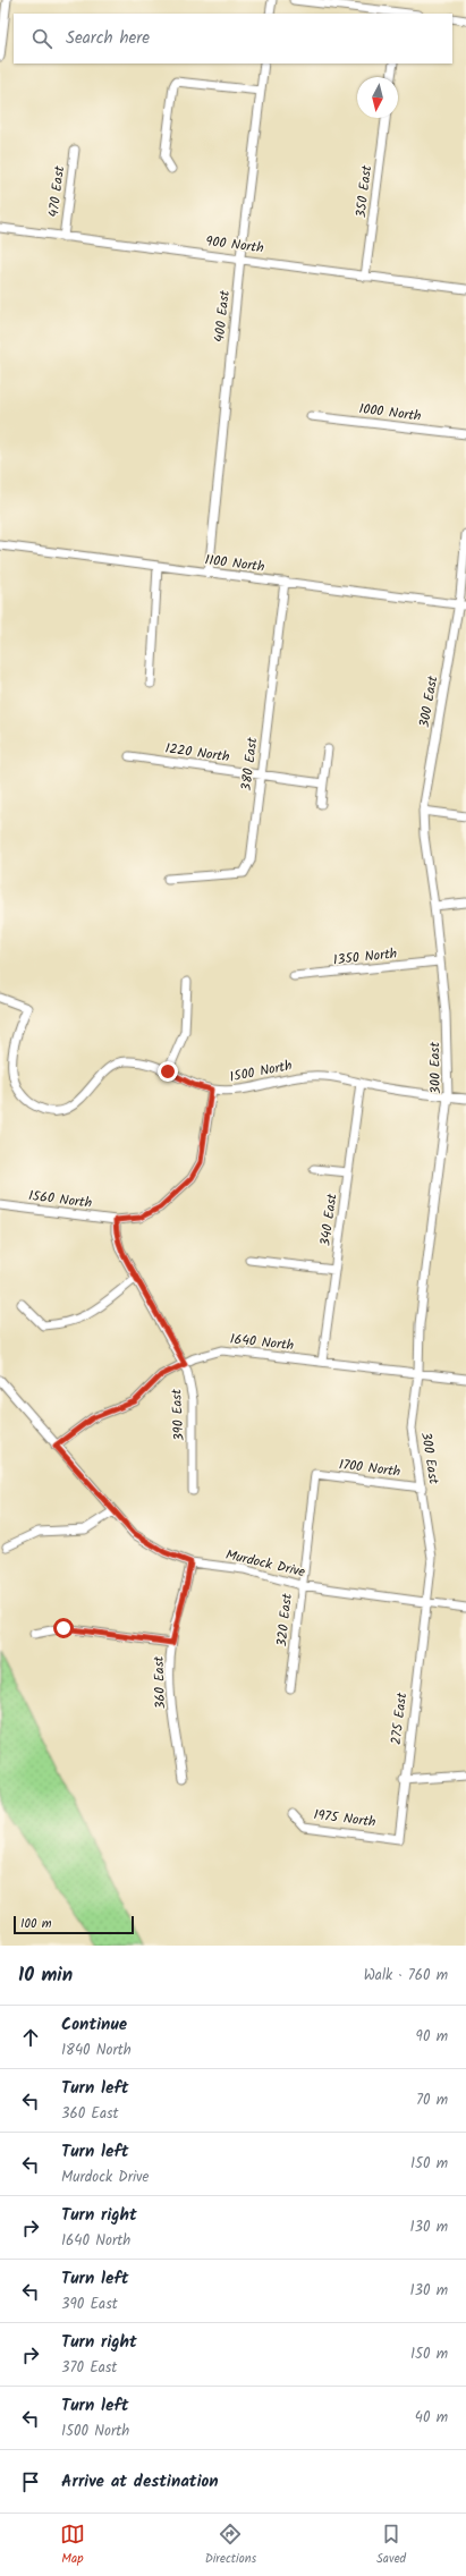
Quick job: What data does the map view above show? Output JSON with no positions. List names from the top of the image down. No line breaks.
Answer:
{"streets":{"street":["470 East","350 East","900 North","400 East","1000 North","1100 North","300 East","1220 North","380 East","1350 North","1500 North","1560 North","340 East","1640 North","390 East","1700 North","Murdock Drive","320 East","360 East","275 East","1975 North"]},"crossings":[["470 East","900 North"],["350 East","900 North"],["900 North","400 East"],["400 East","1100 North"],["1100 North","300 East"],["1100 North","380 East"],["300 East","1350 North"],["300 East","1500 North"],["300 East","1640 North"],["300 East","1700 North"],["300 East","Murdock Drive"],["300 East","275 East"],["1220 North","380 East"],["1500 North","1560 North"],["1500 North","340 East"],["1560 North","390 East"],["340 East","1640 North"],["1640 North","390 East"],["1640 North","Murdock Drive"],["1700 North","320 East"],["Murdock Drive","320 East"],["Murdock Drive","360 East"],["Murdock Drive","275 East"],["275 East","1975 North"]],"scale_bar":"100 m","north":"bottom","page":{"search":"Search here","scale":"100 m","heading":["10 min","Walk · 760 m"],"list":[["Continue","1840 North","90 m"],["Turn left","360 East","70 m"],["Turn left","Murdock Drive","150 m"],["Turn right","1640 North","130 m"],["Turn left","390 East","130 m"],["Turn right","370 East","150 m"],["Turn left","1500 North","40 m"],"Arrive at destination"],"nav":["Map","Directions","Saved"]}}
